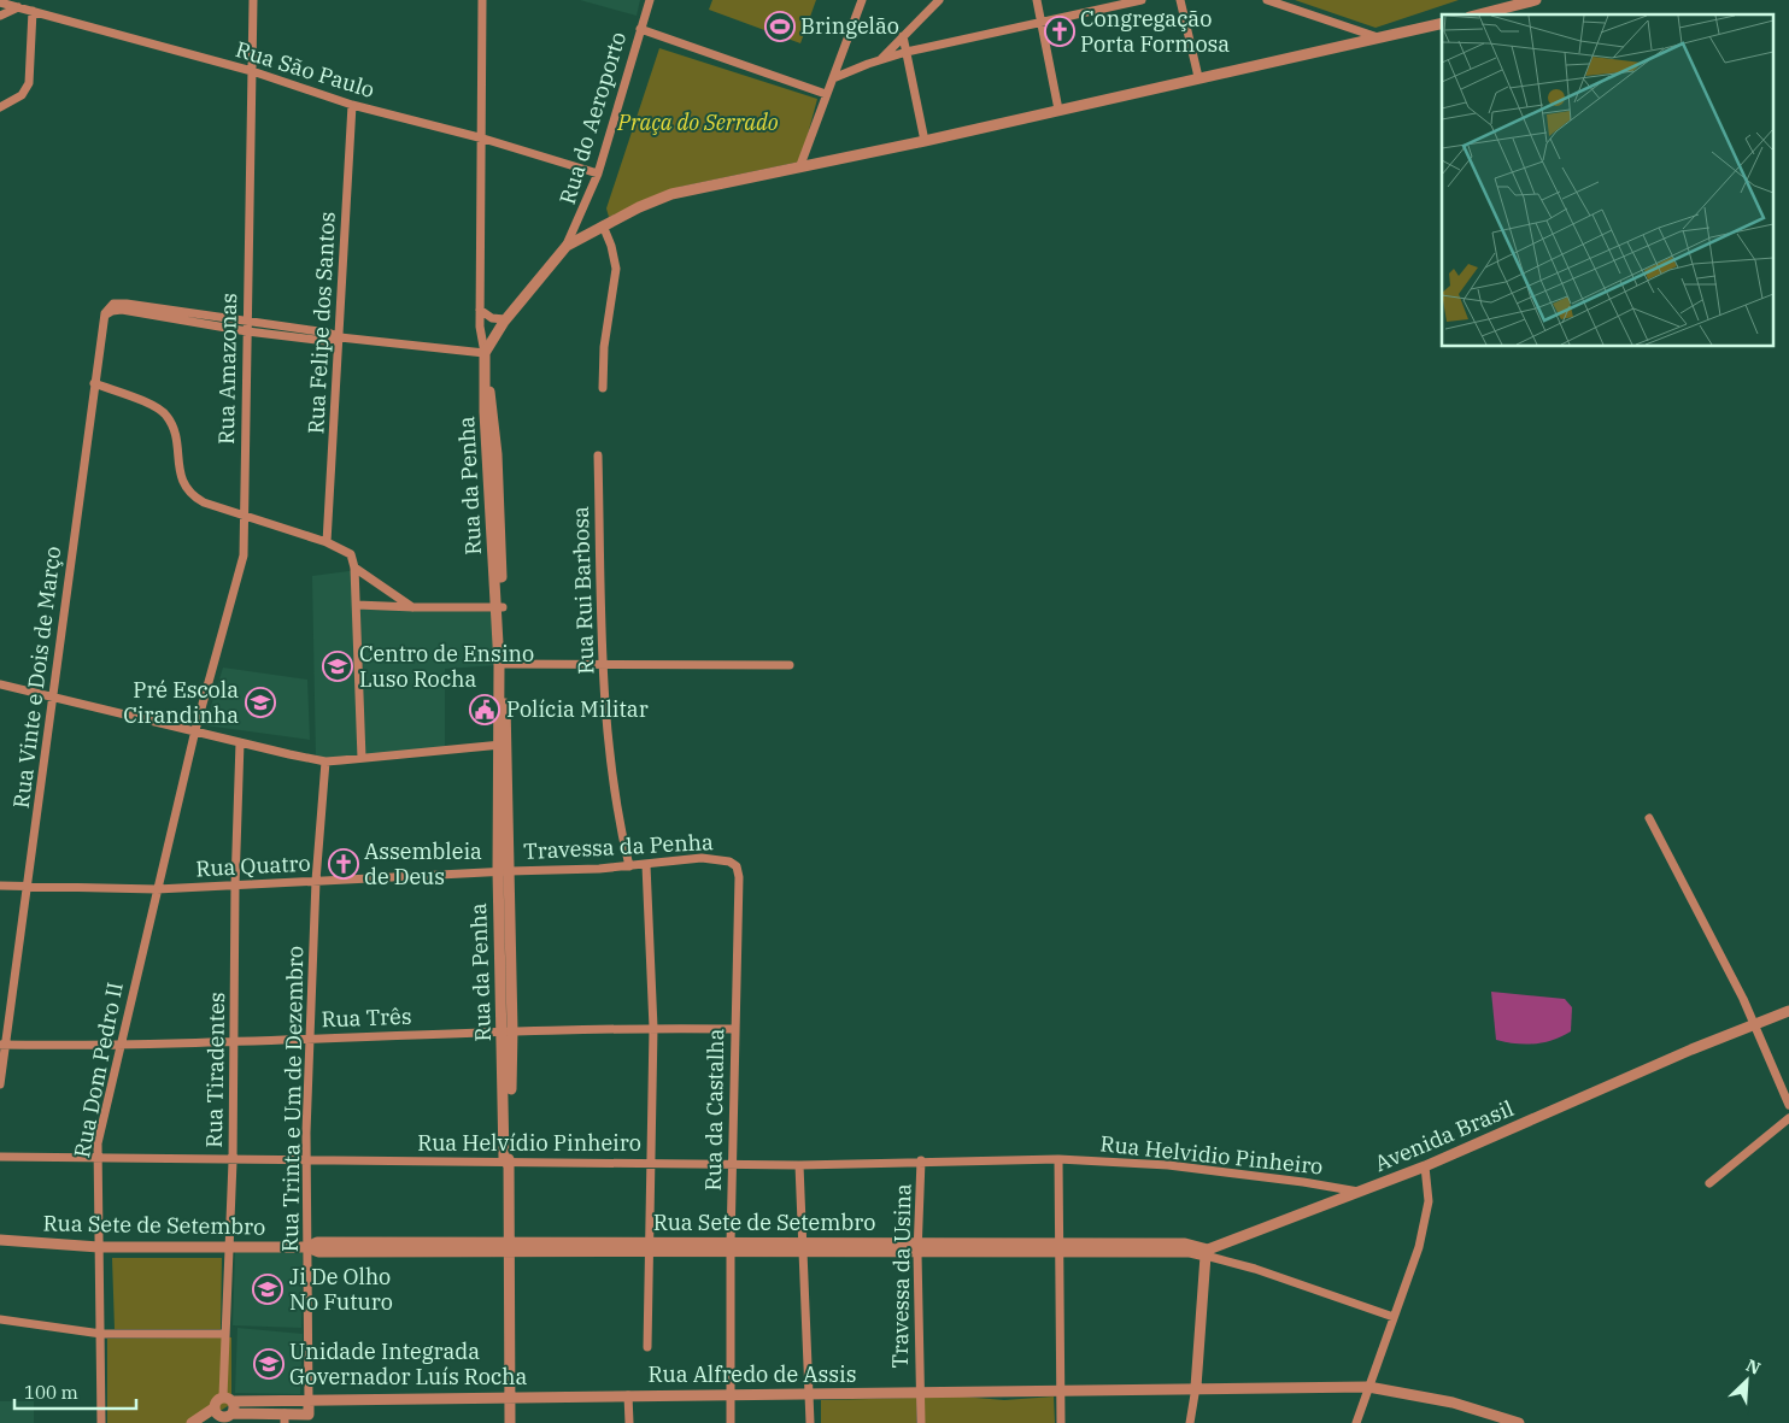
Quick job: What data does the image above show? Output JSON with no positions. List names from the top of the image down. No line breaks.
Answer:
{"streets":{"street":["Rua São Paulo","Rua do Aeroporto","Rua Felipe dos Santos","Rua Amazonas","Rua da Penha","Rua Rui Barbosa","Rua Vinte e Dois de Março","Travessa da Penha","Rua Quatro","Rua Três","Rua Dom Pedro II","Rua Tiradentes","Rua Trinta e Um de Dezembro","Rua da Castalha","Avenida Brasil","Rua Helvídio Pinheiro","Rua Helvidio Pinheiro","Rua Sete de Setembro","Travessa da Usina","Rua Alfredo de Assis"]},"crossings":[["Rua São Paulo","Rua do Aeroporto"],["Rua São Paulo","Rua Felipe dos Santos"],["Rua São Paulo","Rua Amazonas"],["Rua São Paulo","Rua da Penha"],["Rua Amazonas","Rua Dom Pedro II"],["Rua da Penha","Travessa da Penha"],["Rua da Penha","Rua Quatro"],["Rua da Penha","Rua Três"],["Rua da Penha","Rua Helvídio Pinheiro"],["Rua da Penha","Rua Sete de Setembro"],["Rua da Penha","Rua Alfredo de Assis"],["Rua Rui Barbosa","Travessa da Penha"],["Rua Vinte e Dois de Março","Rua Quatro"],["Rua Vinte e Dois de Março","Rua Três"],["Travessa da Penha","Rua Quatro"],["Travessa da Penha","Rua da Castalha"],["Rua Quatro","Rua Dom Pedro II"],["Rua Quatro","Rua Tiradentes"],["Rua Quatro","Rua Trinta e Um de Dezembro"],["Rua Três","Rua Dom Pedro II"],["Rua Três","Rua Tiradentes"],["Rua Três","Rua Trinta e Um de Dezembro"],["Rua Três","Rua da Castalha"],["Rua Dom Pedro II","Rua Helvídio Pinheiro"],["Rua Dom Pedro II","Rua Sete de Setembro"],["Rua Tiradentes","Rua Helvídio Pinheiro"],["Rua Tiradentes","Rua Sete de Setembro"],["Rua Tiradentes","Rua Alfredo de Assis"],["Rua Trinta e Um de Dezembro","Rua Helvídio Pinheiro"],["Rua Trinta e Um de Dezembro","Rua Sete de Setembro"],["Rua Trinta e Um de Dezembro","Rua Alfredo de Assis"],["Rua da Castalha","Rua Helvídio Pinheiro"],["Rua da Castalha","Rua Sete de Setembro"],["Rua da Castalha","Rua Alfredo de Assis"],["Avenida Brasil","Rua Helvidio Pinheiro"],["Avenida Brasil","Rua Sete de Setembro"],["Rua Helvídio Pinheiro","Rua Helvidio Pinheiro"],["Rua Helvídio Pinheiro","Travessa da Usina"],["Rua Sete de Setembro","Travessa da Usina"],["Travessa da Usina","Rua Alfredo de Assis"]],"parks":["Praça do Serrado"],"places":{"sports":["Bringelão"],"church":["Congregação Porta Formosa","Assembleia de Deus"],"school or university":["Centro de Ensino Luso Rocha","Pré Escola Cirandinha","Ji De Olho No Futuro","Unidade Integrada Governador Luís Rocha"],"public building":["Polícia Militar"]},"scale_bar":"100 m","north":"top right"}
